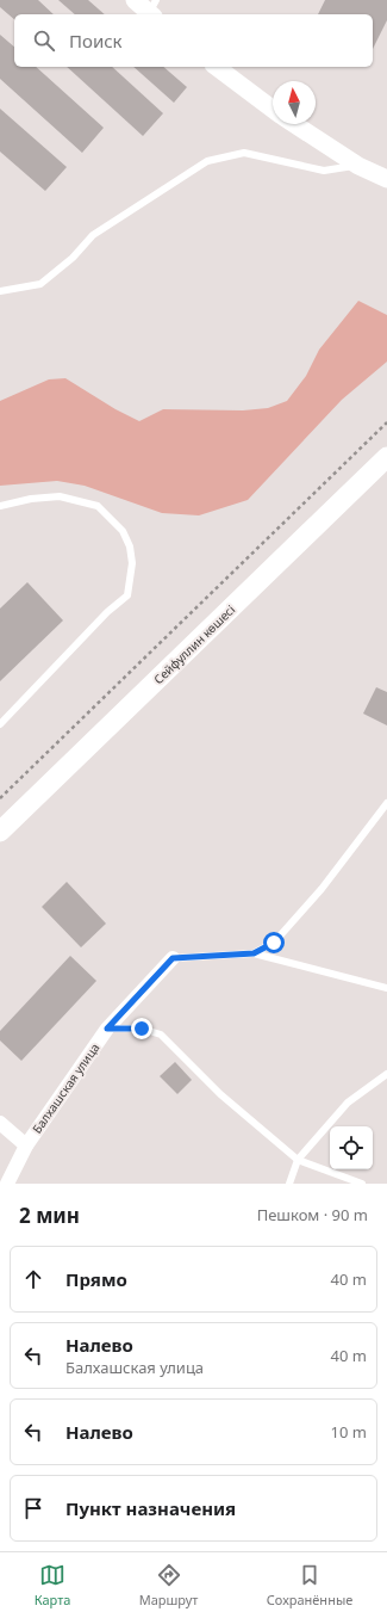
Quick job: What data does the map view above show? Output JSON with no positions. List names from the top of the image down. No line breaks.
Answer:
{"streets":{"main road":["Сейфуллин көшесі"],"street":["Балхашская улица"]},"north":"top","page":{"search":"Поиск","heading":["2 мин","Пешком · 90 m"],"list":[["Прямо","40 m"],["Налево","Балхашская улица","40 m"],["Налево","10 m"],"Пункт назначения"],"nav":["Карта","Маршрут","Сохранённые"]}}
